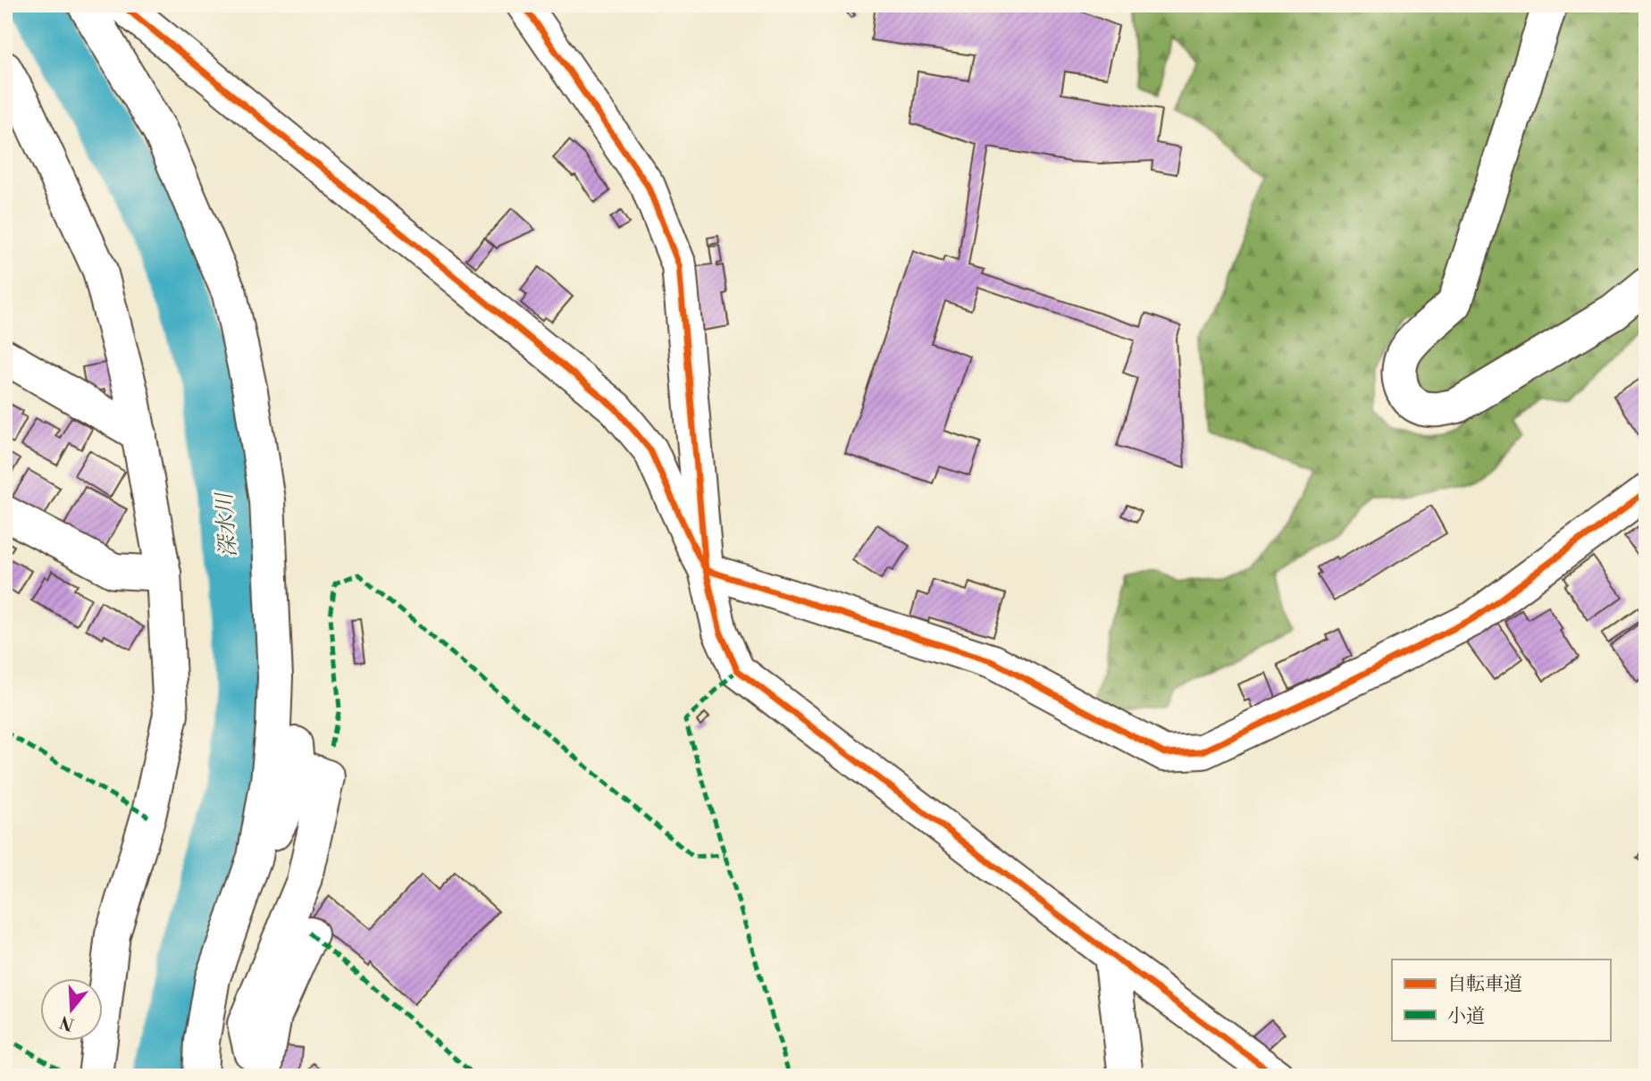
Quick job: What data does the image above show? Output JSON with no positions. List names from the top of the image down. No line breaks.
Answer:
{"water":["深水川"],"legend":["自転車道","小道"],"north":"bottom"}
